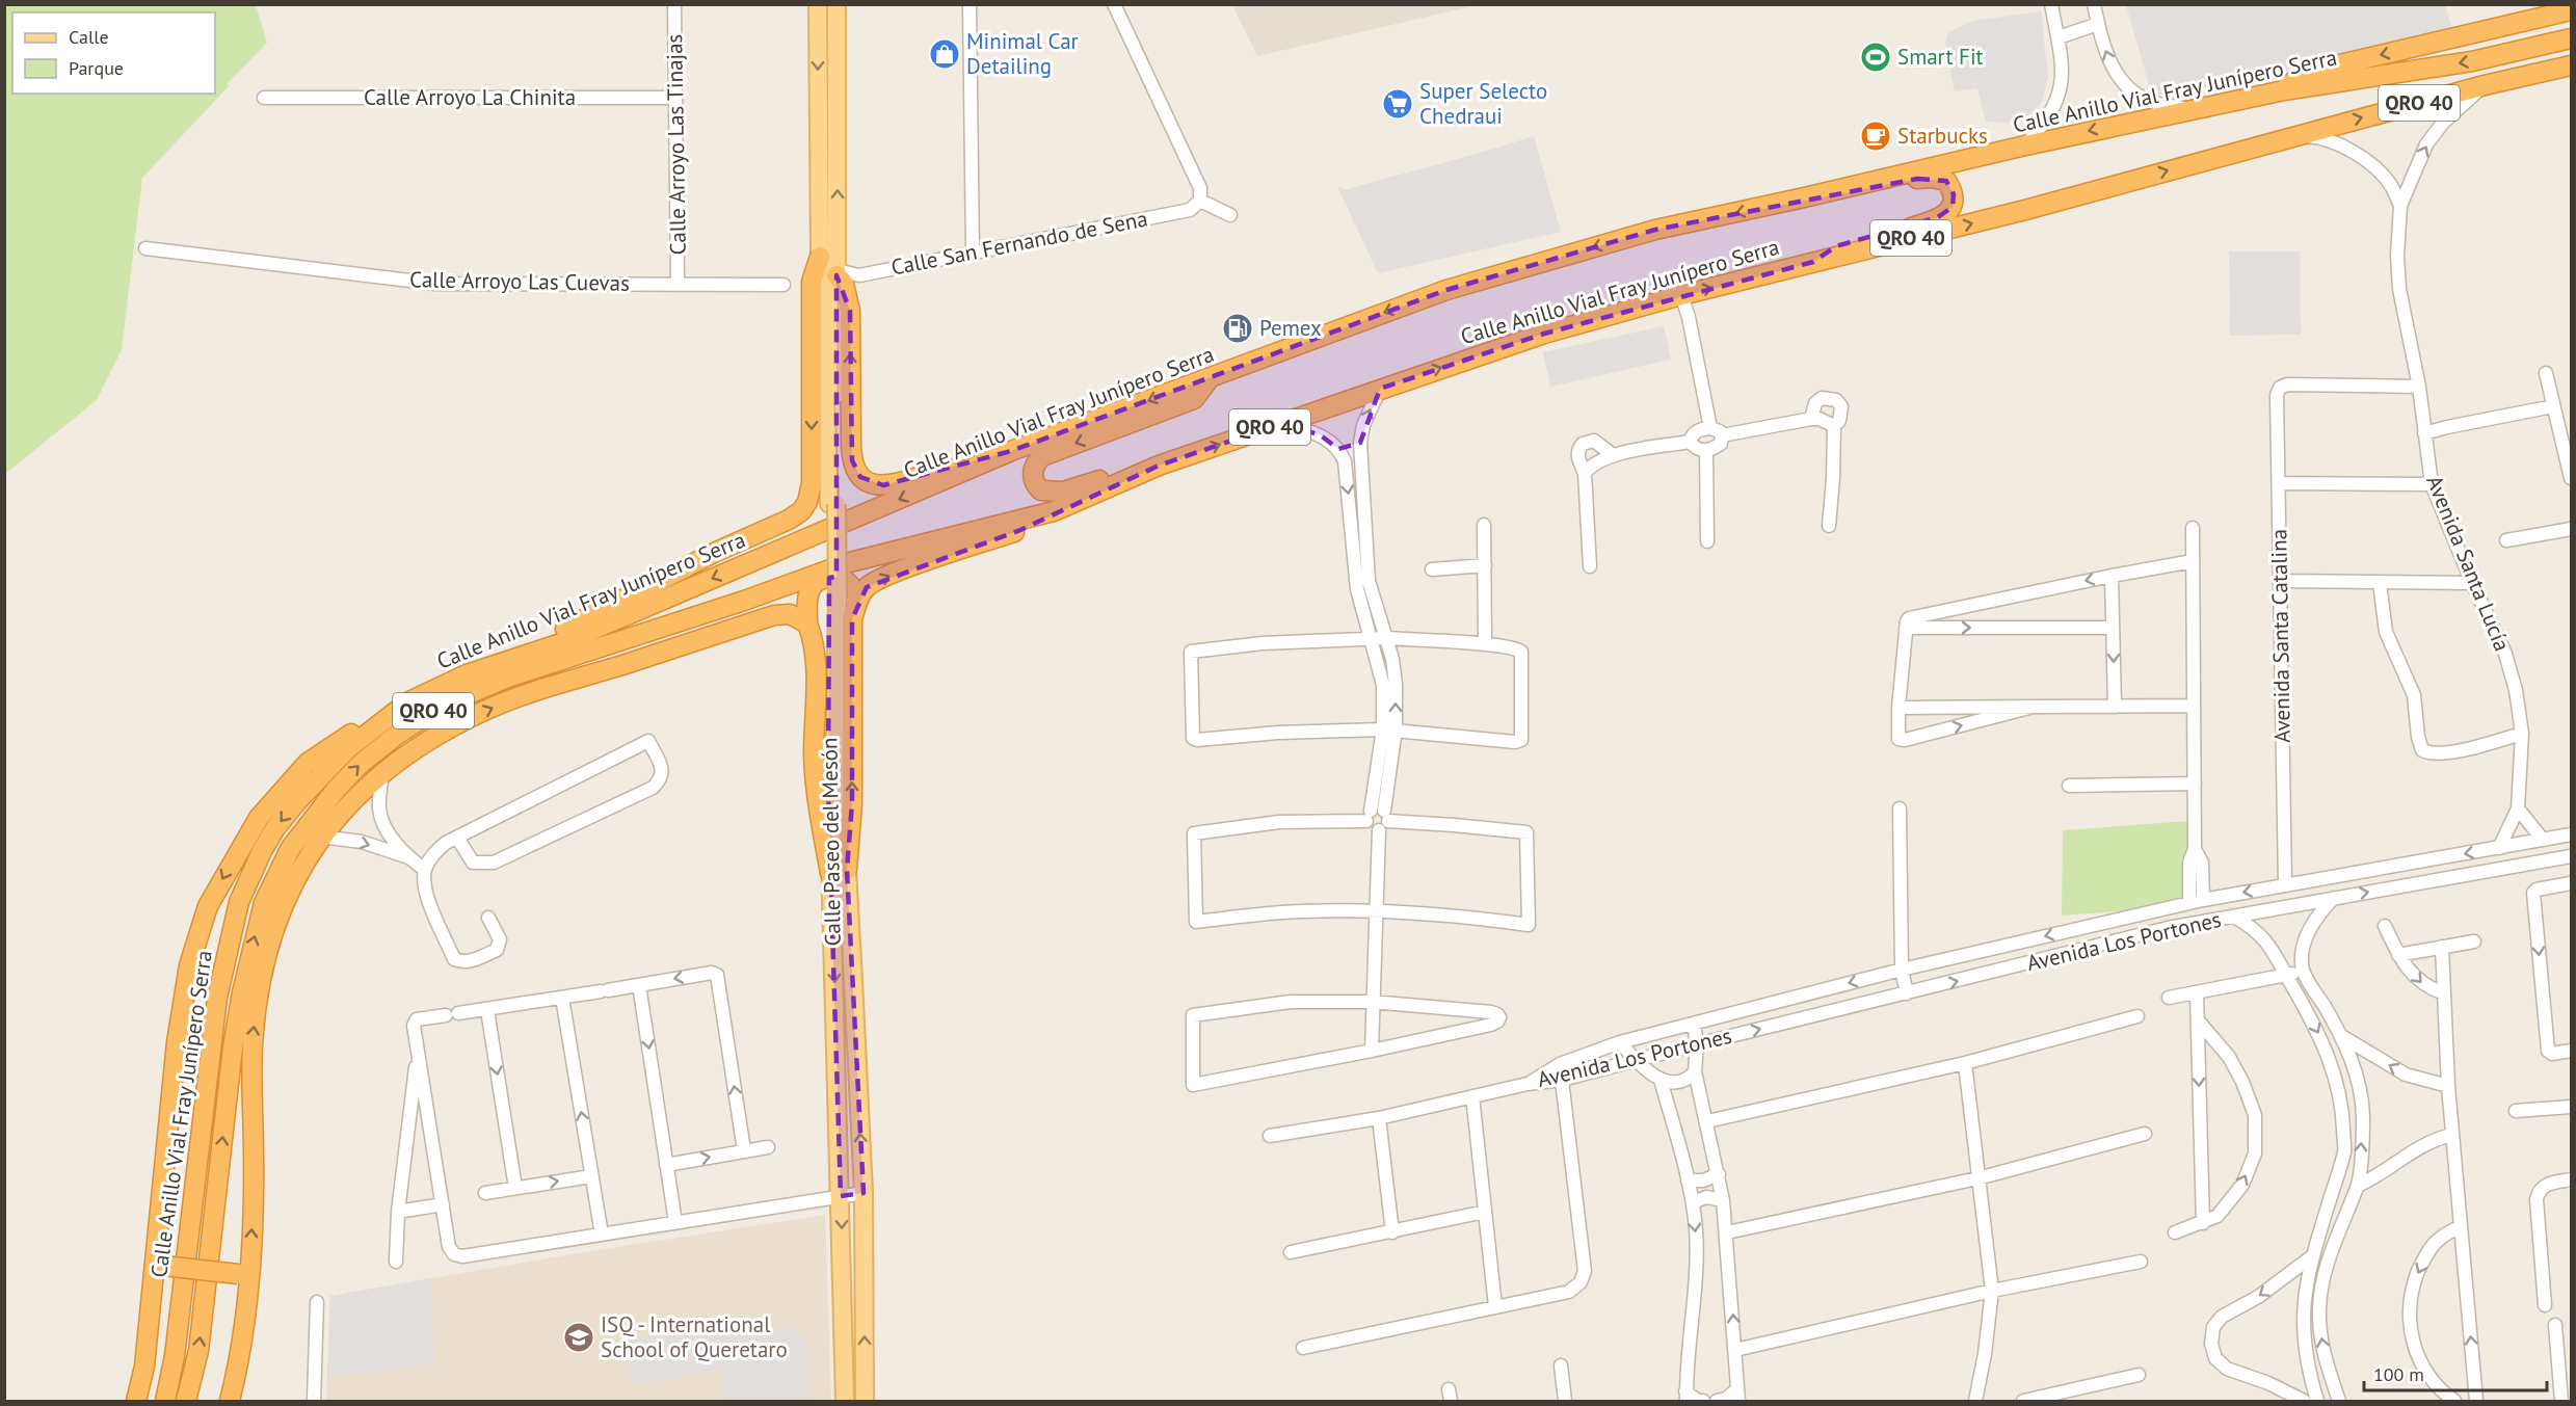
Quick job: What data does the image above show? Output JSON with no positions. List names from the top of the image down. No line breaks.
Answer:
{"streets":{"highway":["Calle Anillo Vial Fray Junípero Serra","QRO 40"],"main road":["Calle Paseo del Mesón"],"street":["Calle Arroyo La Chinita","Calle Arroyo Las Tinajas","Calle San Fernando de Sena","Calle Arroyo Las Cuevas","Avenida Santa Lucía","Avenida Santa Catalina","Avenida Los Portones"]},"crossings":[["Calle Anillo Vial Fray Junípero Serra","Avenida Santa Lucía"],["Calle Arroyo La Chinita","Calle Arroyo Las Tinajas"],["Calle Arroyo Las Tinajas","Calle Arroyo Las Cuevas"],["Calle San Fernando de Sena","Calle Paseo del Mesón"],["Avenida Santa Lucía","Avenida Santa Catalina"],["Avenida Santa Lucía","Avenida Los Portones"],["Avenida Santa Catalina","Avenida Los Portones"]],"places":{"shop":["Minimal Car Detailing"],"sports":["Smart Fit"],"supermarket":["Super Selecto Chedraui"],"cafe":["Starbucks"],"fuel station":["Pemex"],"school or university":["ISQ - International School of Queretaro"]},"legend":["Calle","Parque"],"scale_bar":"100 m"}
